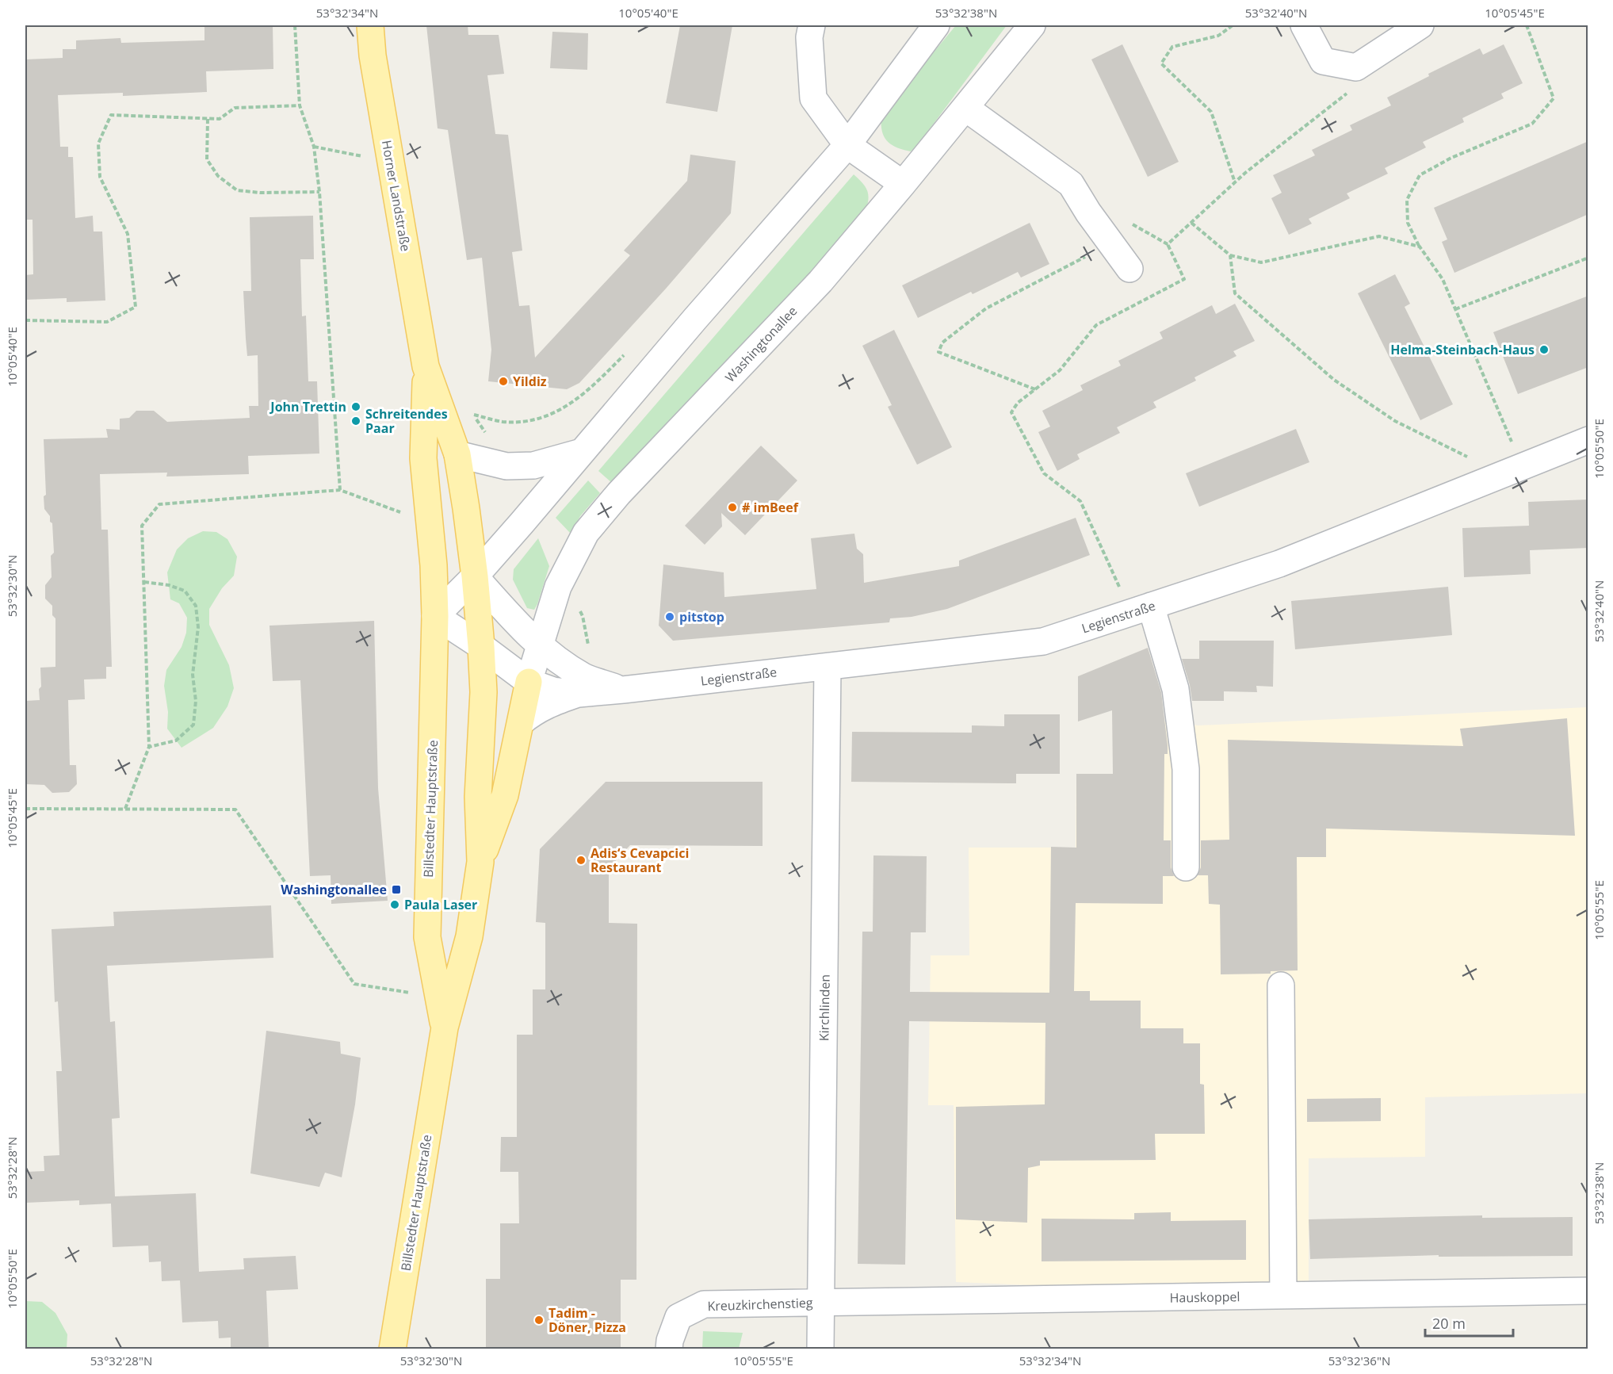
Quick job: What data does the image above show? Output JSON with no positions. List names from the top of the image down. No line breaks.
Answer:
{"streets":{"main road":["Horner Landstraße","Billstedter Hauptstraße"],"street":["Washingtonallee","Legienstraße","Kirchlinden","Hauskoppel","Kreuzkirchenstieg"]},"crossings":[["Horner Landstraße","Legienstraße"],["Horner Landstraße","Billstedter Hauptstraße"],["Washingtonallee","Legienstraße"],["Washingtonallee","Billstedter Hauptstraße"],["Legienstraße","Billstedter Hauptstraße"],["Legienstraße","Kirchlinden"],["Kirchlinden","Hauskoppel"],["Kirchlinden","Kreuzkirchenstieg"],["Hauskoppel","Kreuzkirchenstieg"]],"places":{"other":["Helma-Steinbach-Haus","Yildiz","John Trettin","Schreitendes Paar","# imBeef","pitstop","Adis‘s Cevapcici Restaurant","Paula Laser","Tadim - Döner, Pizza"],"transit":["Washingtonallee"]},"scale_bar":"20 m","coordinates":["53°32'34\"N","10°05'40\"E","53°32'38\"N","53°32'40\"N","10°05'45\"E","10°05'50\"E","53°32'30\"N","10°05'55\"E","53°32'28\"N","53°32'36\"N"]}
